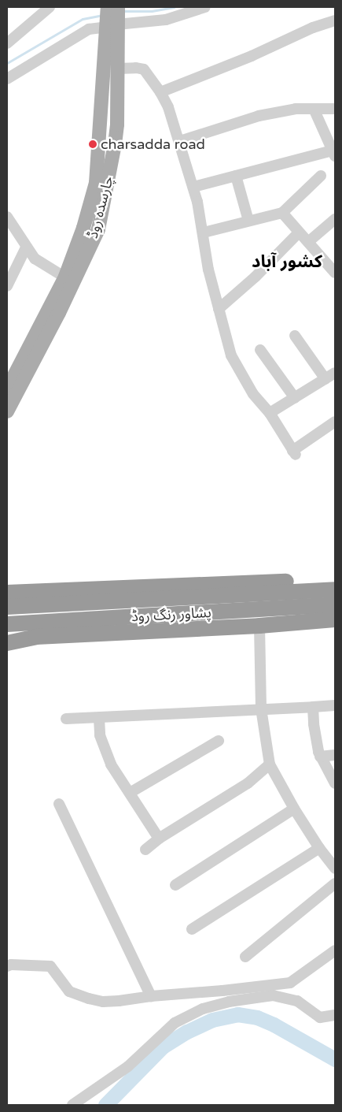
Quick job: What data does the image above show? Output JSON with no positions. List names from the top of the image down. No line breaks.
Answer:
{"streets":{"highway":["پشاور رنگ روڈ"],"main road":["چارسدہ روڈ"]},"districts":["کشور آباد"],"places":["charsadda road"]}
